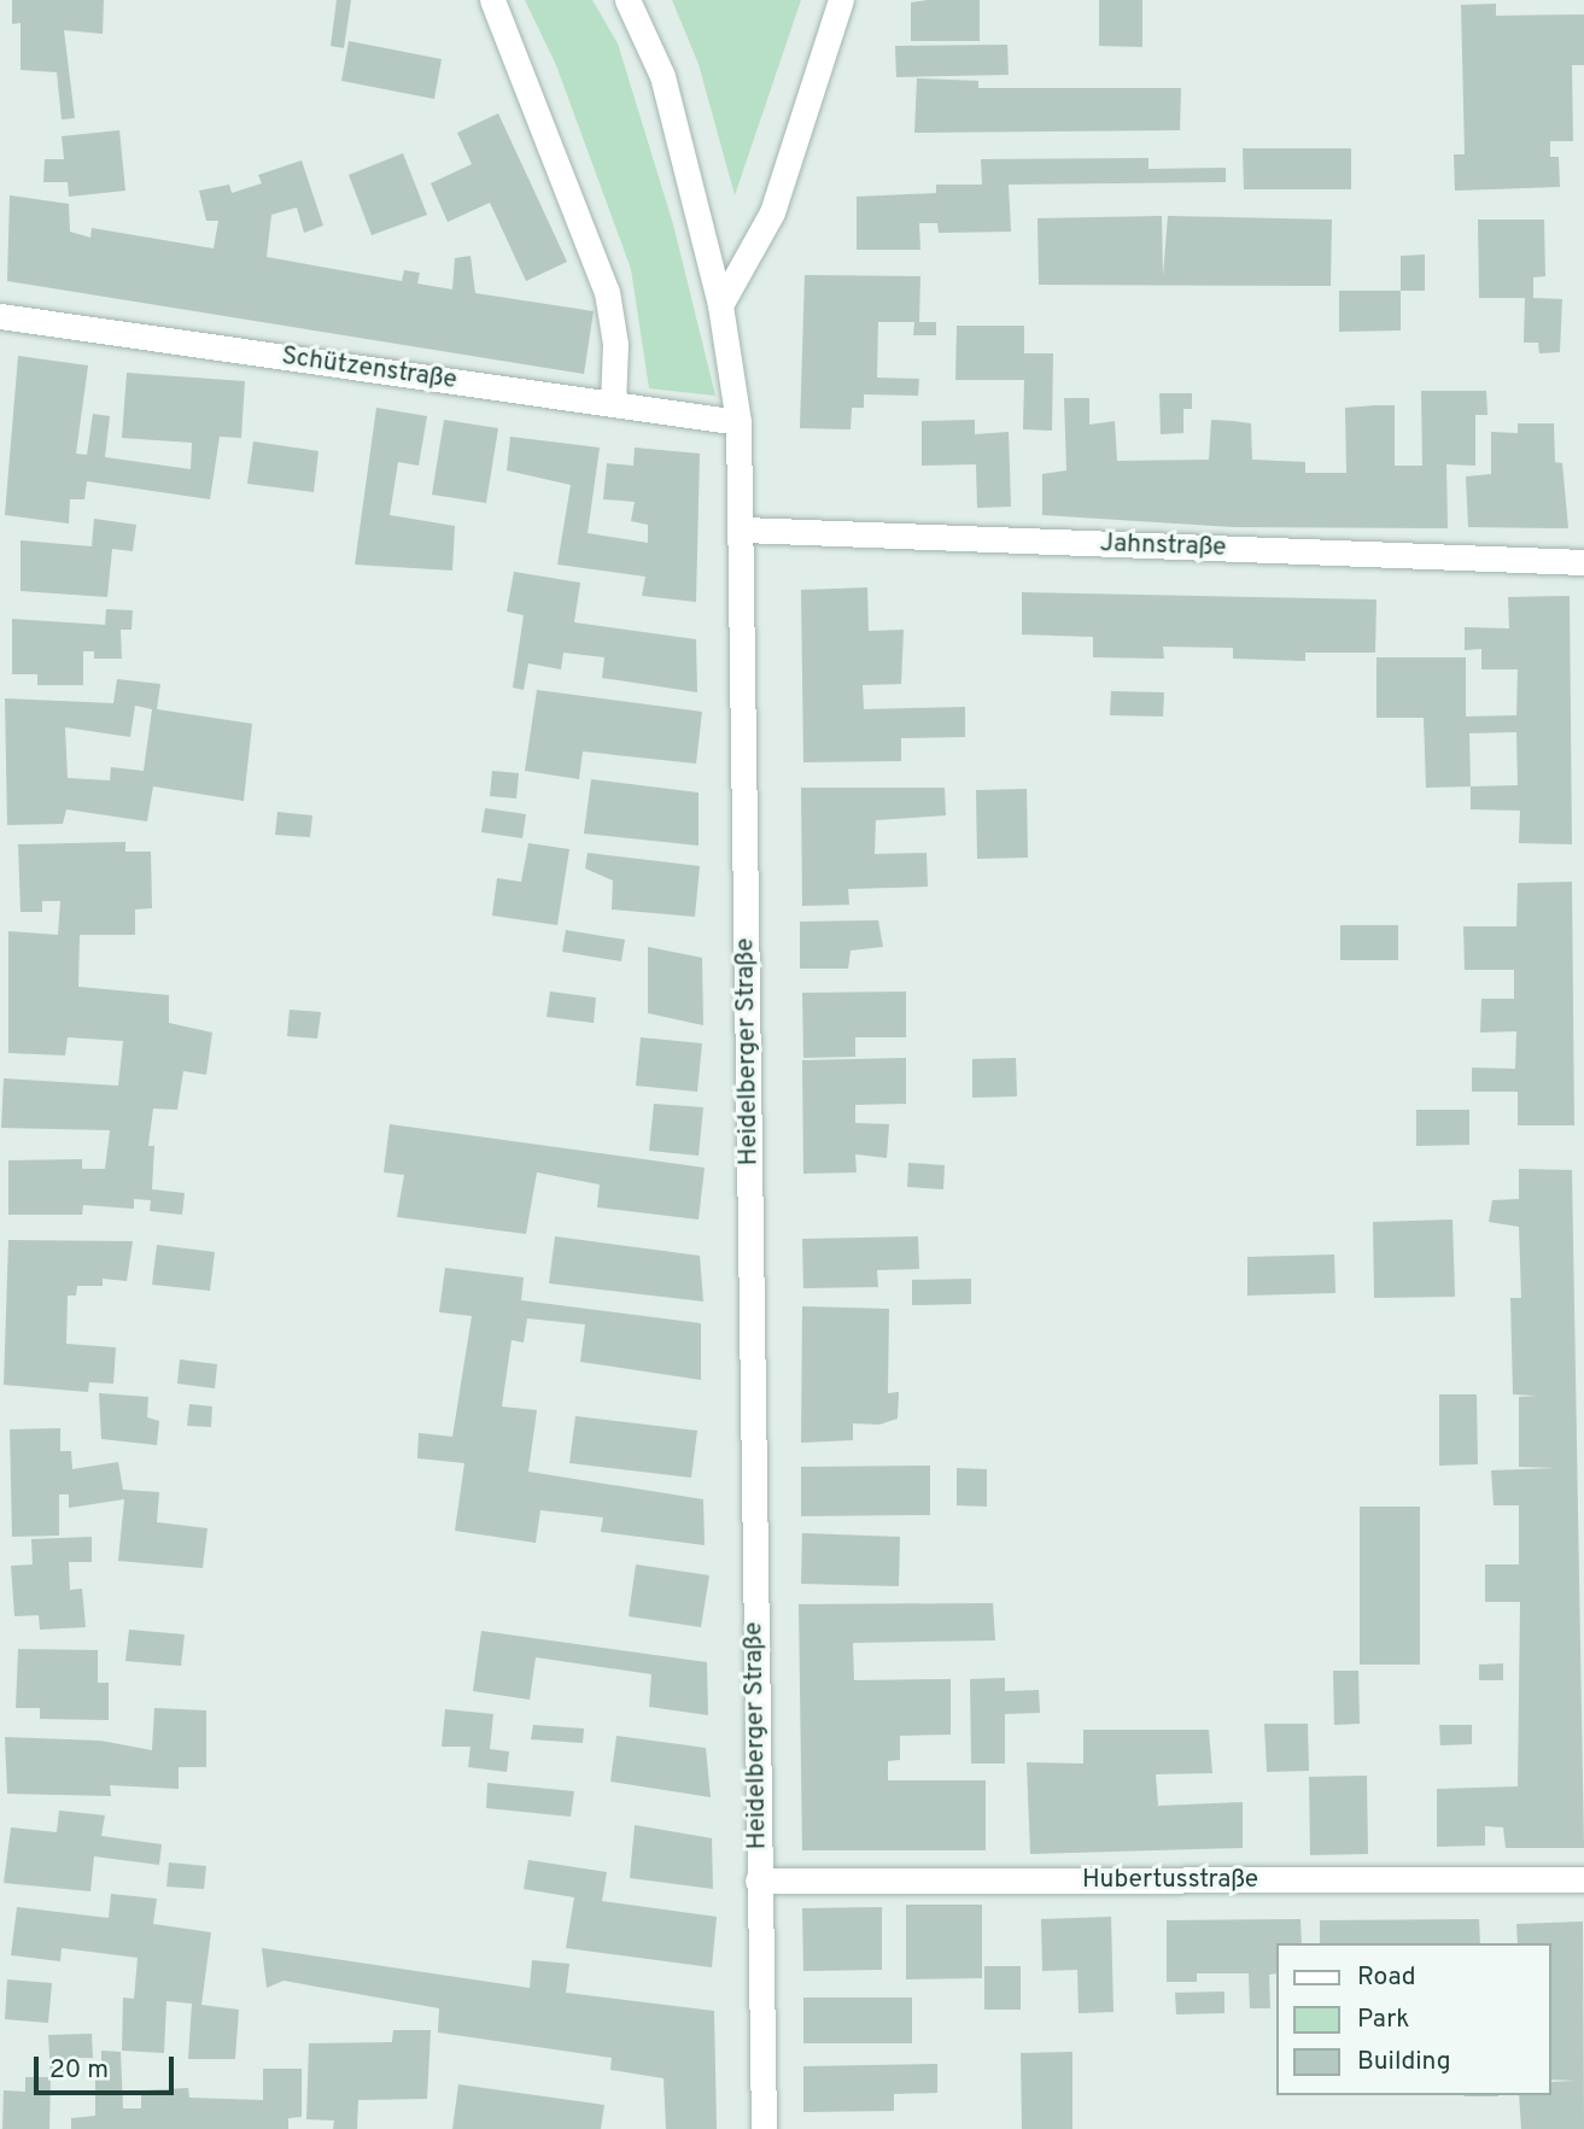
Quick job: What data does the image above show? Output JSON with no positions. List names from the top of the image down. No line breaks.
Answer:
{"streets":{"street":["Schützenstraße","Jahnstraße","Heidelberger Straße","Hubertusstraße"]},"crossings":[["Schützenstraße","Heidelberger Straße"],["Jahnstraße","Heidelberger Straße"],["Heidelberger Straße","Hubertusstraße"]],"legend":["Road","Park","Building"],"scale_bar":"20 m"}
